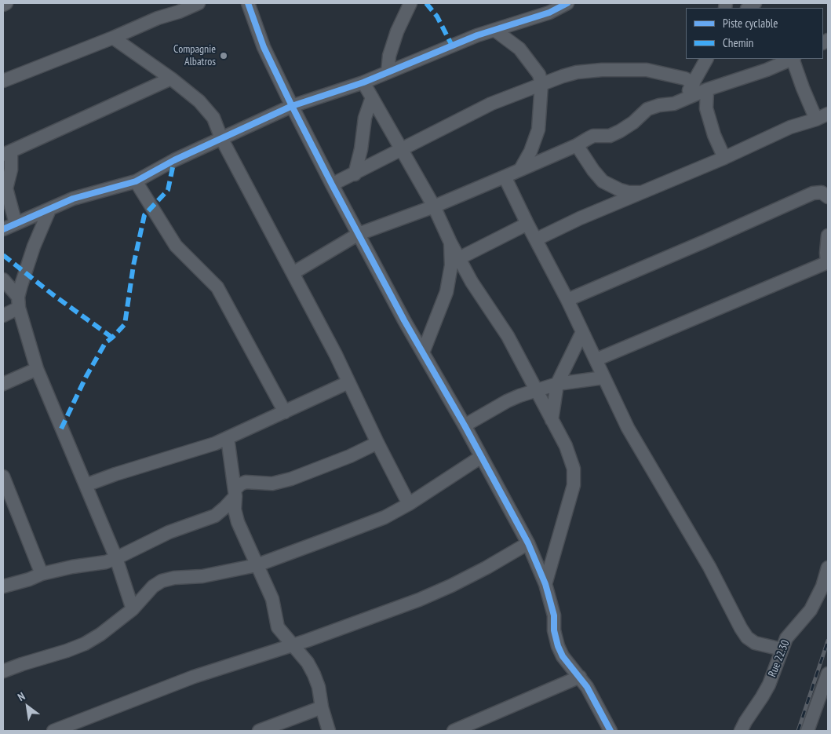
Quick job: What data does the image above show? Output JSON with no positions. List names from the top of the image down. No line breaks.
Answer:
{"streets":{"street":["Rue 22.30"]},"places":["Compagnie Albatros"],"legend":["Piste cyclable","Chemin"],"north":"top left"}
